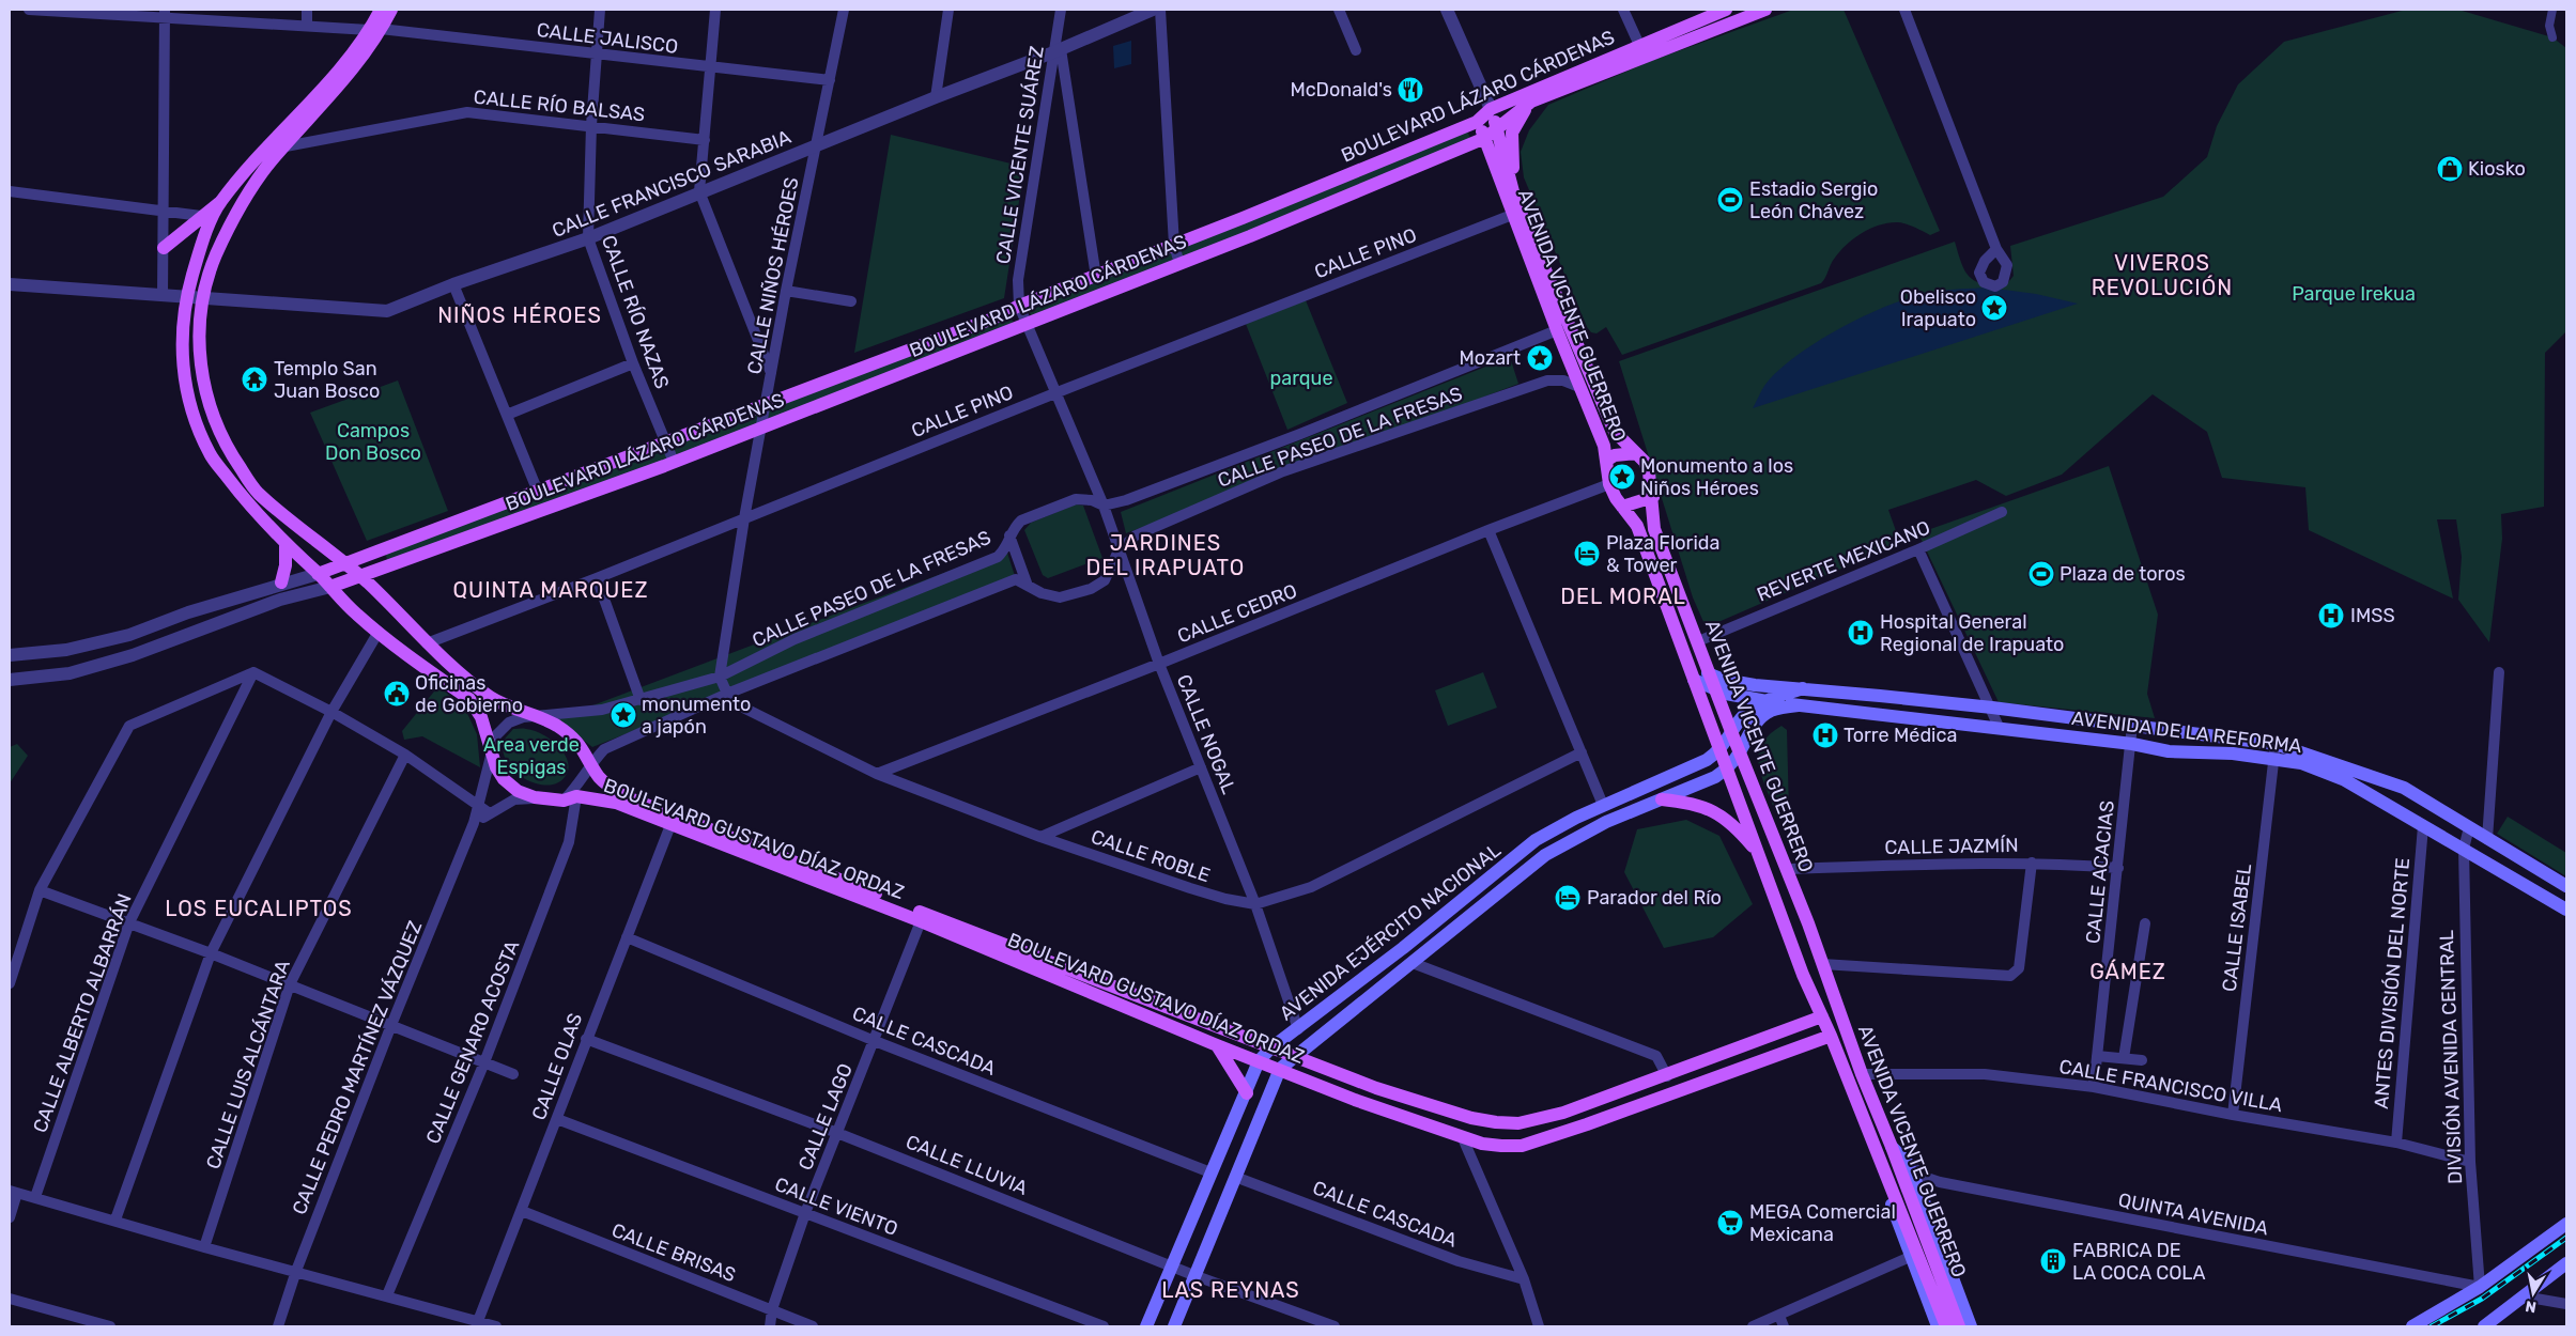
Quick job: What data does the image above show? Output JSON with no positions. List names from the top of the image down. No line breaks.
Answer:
{"streets":{"main road":["BOULEVARD LÁZARO CÁRDENAS","AVENIDA VICENTE GUERRERO","AVENIDA DE LA REFORMA","BOULEVARD GUSTAVO DÍAZ ORDAZ","AVENIDA EJÉRCITO NACIONAL"],"street":["CALLE JALISCO","CALLE RÍO BALSAS","CALLE VICENTE SUÁREZ","CALLE FRANCISCO SARABIA","CALLE PINO","CALLE NIÑOS HÉROES","CALLE RÍO NAZAS","CALLE PASEO DE LA FRESAS","REVERTE MEXICANO","CALLE CEDRO","CALLE NOGAL","CALLE JAZMÍN","CALLE ROBLE","CALLE ACACIAS","CALLE ISABEL","ANTES DIVISIÓN DEL NORTE","CALLE ALBERTO ALBARRÁN","CALLE CASCADA","CALLE GENARO ACOSTA","DIVISIÓN AVENIDA CENTRAL","CALLE LUIS ALCÁNTARA","CALLE OLAS","CALLE PEDRO MARTÍNEZ VÁZQUEZ","CALLE FRANCISCO VILLA","CALLE LAGO","CALLE LLUVIA","CALLE VIENTO","QUINTA AVENIDA","CALLE BRISAS"]},"crossings":[["CALLE JALISCO","CALLE NIÑOS HÉROES"],["CALLE JALISCO","CALLE RÍO NAZAS"],["CALLE JALISCO","BOULEVARD GUSTAVO DÍAZ ORDAZ"],["BOULEVARD LÁZARO CÁRDENAS","CALLE VICENTE SUÁREZ"],["BOULEVARD LÁZARO CÁRDENAS","CALLE NIÑOS HÉROES"],["BOULEVARD LÁZARO CÁRDENAS","CALLE RÍO NAZAS"],["BOULEVARD LÁZARO CÁRDENAS","AVENIDA VICENTE GUERRERO"],["BOULEVARD LÁZARO CÁRDENAS","CALLE NOGAL"],["BOULEVARD LÁZARO CÁRDENAS","BOULEVARD GUSTAVO DÍAZ ORDAZ"],["CALLE RÍO BALSAS","CALLE RÍO NAZAS"],["CALLE RÍO BALSAS","BOULEVARD GUSTAVO DÍAZ ORDAZ"],["CALLE VICENTE SUÁREZ","CALLE FRANCISCO SARABIA"],["CALLE VICENTE SUÁREZ","CALLE NOGAL"],["CALLE FRANCISCO SARABIA","CALLE NIÑOS HÉROES"],["CALLE FRANCISCO SARABIA","CALLE RÍO NAZAS"],["CALLE FRANCISCO SARABIA","BOULEVARD GUSTAVO DÍAZ ORDAZ"],["CALLE PINO","CALLE NIÑOS HÉROES"],["CALLE PINO","AVENIDA VICENTE GUERRERO"],["CALLE PINO","CALLE NOGAL"],["CALLE PINO","BOULEVARD GUSTAVO DÍAZ ORDAZ"],["CALLE NIÑOS HÉROES","CALLE PASEO DE LA FRESAS"],["CALLE NIÑOS HÉROES","CALLE ROBLE"],["AVENIDA VICENTE GUERRERO","CALLE PASEO DE LA FRESAS"],["AVENIDA VICENTE GUERRERO","REVERTE MEXICANO"],["AVENIDA VICENTE GUERRERO","CALLE CEDRO"],["AVENIDA VICENTE GUERRERO","AVENIDA DE LA REFORMA"],["AVENIDA VICENTE GUERRERO","BOULEVARD GUSTAVO DÍAZ ORDAZ"],["AVENIDA VICENTE GUERRERO","CALLE JAZMÍN"],["AVENIDA VICENTE GUERRERO","AVENIDA EJÉRCITO NACIONAL"],["AVENIDA VICENTE GUERRERO","CALLE FRANCISCO VILLA"],["CALLE PASEO DE LA FRESAS","CALLE NOGAL"],["CALLE PASEO DE LA FRESAS","BOULEVARD GUSTAVO DÍAZ ORDAZ"],["CALLE PASEO DE LA FRESAS","CALLE ROBLE"],["CALLE PASEO DE LA FRESAS","CALLE GENARO ACOSTA"],["CALLE PASEO DE LA FRESAS","CALLE PEDRO MARTÍNEZ VÁZQUEZ"],["CALLE CEDRO","CALLE NOGAL"],["CALLE CEDRO","CALLE ROBLE"],["AVENIDA DE LA REFORMA","CALLE ACACIAS"],["AVENIDA DE LA REFORMA","CALLE ISABEL"],["AVENIDA DE LA REFORMA","AVENIDA EJÉRCITO NACIONAL"],["AVENIDA DE LA REFORMA","ANTES DIVISIÓN DEL NORTE"],["AVENIDA DE LA REFORMA","DIVISIÓN AVENIDA CENTRAL"],["CALLE NOGAL","CALLE ROBLE"],["CALLE NOGAL","AVENIDA EJÉRCITO NACIONAL"],["BOULEVARD GUSTAVO DÍAZ ORDAZ","AVENIDA EJÉRCITO NACIONAL"],["BOULEVARD GUSTAVO DÍAZ ORDAZ","CALLE GENARO ACOSTA"],["BOULEVARD GUSTAVO DÍAZ ORDAZ","CALLE OLAS"],["BOULEVARD GUSTAVO DÍAZ ORDAZ","CALLE PEDRO MARTÍNEZ VÁZQUEZ"],["BOULEVARD GUSTAVO DÍAZ ORDAZ","CALLE LAGO"],["CALLE JAZMÍN","CALLE ACACIAS"],["CALLE ACACIAS","CALLE FRANCISCO VILLA"],["CALLE ISABEL","CALLE FRANCISCO VILLA"],["AVENIDA EJÉRCITO NACIONAL","CALLE CASCADA"],["AVENIDA EJÉRCITO NACIONAL","CALLE LLUVIA"],["ANTES DIVISIÓN DEL NORTE","CALLE FRANCISCO VILLA"],["CALLE CASCADA","CALLE OLAS"],["CALLE CASCADA","CALLE LAGO"],["CALLE GENARO ACOSTA","CALLE PEDRO MARTÍNEZ VÁZQUEZ"],["DIVISIÓN AVENIDA CENTRAL","CALLE FRANCISCO VILLA"],["DIVISIÓN AVENIDA CENTRAL","QUINTA AVENIDA"],["CALLE OLAS","CALLE LLUVIA"],["CALLE OLAS","CALLE VIENTO"],["CALLE OLAS","CALLE BRISAS"],["CALLE LAGO","CALLE LLUVIA"],["CALLE LAGO","CALLE VIENTO"],["CALLE LAGO","CALLE BRISAS"]],"districts":["VIVEROS REVOLUCIÓN","NIÑOS HÉROES","JARDINES DEL IRAPUATO","QUINTA MARQUEZ","DEL MORAL","LOS EUCALIPTOS","GÁMEZ","LAS REYNAS"],"parks":["Parque Irekua","parque","Campos Don Bosco","Area verde Espigas"],"places":{"restaurant":["McDonald's"],"shop":["Kiosko"],"sports":["Estadio Sergio León Chávez","Plaza de toros"],"place":["Obelisco Irapuato","Mozart","Monumento a los Niños Héroes","monumento a japón"],"temple":["Templo San Juan Bosco"],"hotel":["Plaza Florida & Tower","Parador del Río"],"hospital":["IMSS","Hospital General Regional de Irapuato","Torre Médica"],"public building":["Oficinas de Gobierno"],"supermarket":["MEGA Comercial Mexicana"],"building":["FABRICA DE LA COCA COLA"]},"north":"bottom"}
